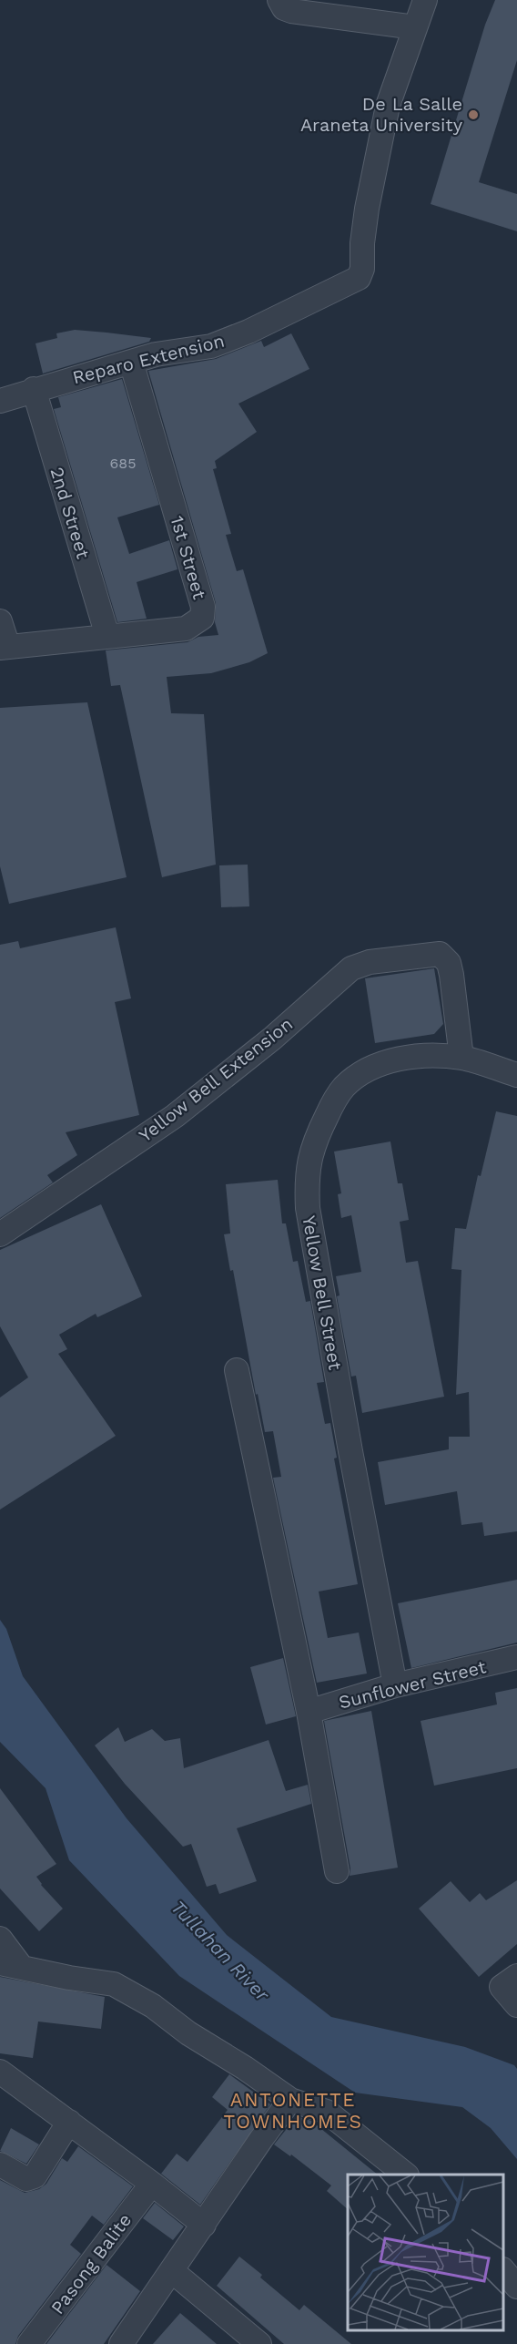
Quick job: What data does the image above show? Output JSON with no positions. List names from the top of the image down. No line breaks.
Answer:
{"streets":{"street":["Reparo Extension","2nd Street","1st Street","Yellow Bell Extension","Yellow Bell Street","Sunflower Street","Pasong Balite"]},"crossings":[["Reparo Extension","2nd Street"],["Reparo Extension","1st Street"],["2nd Street","1st Street"],["Yellow Bell Extension","Yellow Bell Street"],["Yellow Bell Street","Sunflower Street"]],"districts":["ANTONETTE TOWNHOMES"],"water":["Tullahan River"],"places":["De La Salle Araneta University"],"house_numbers":["685"]}
